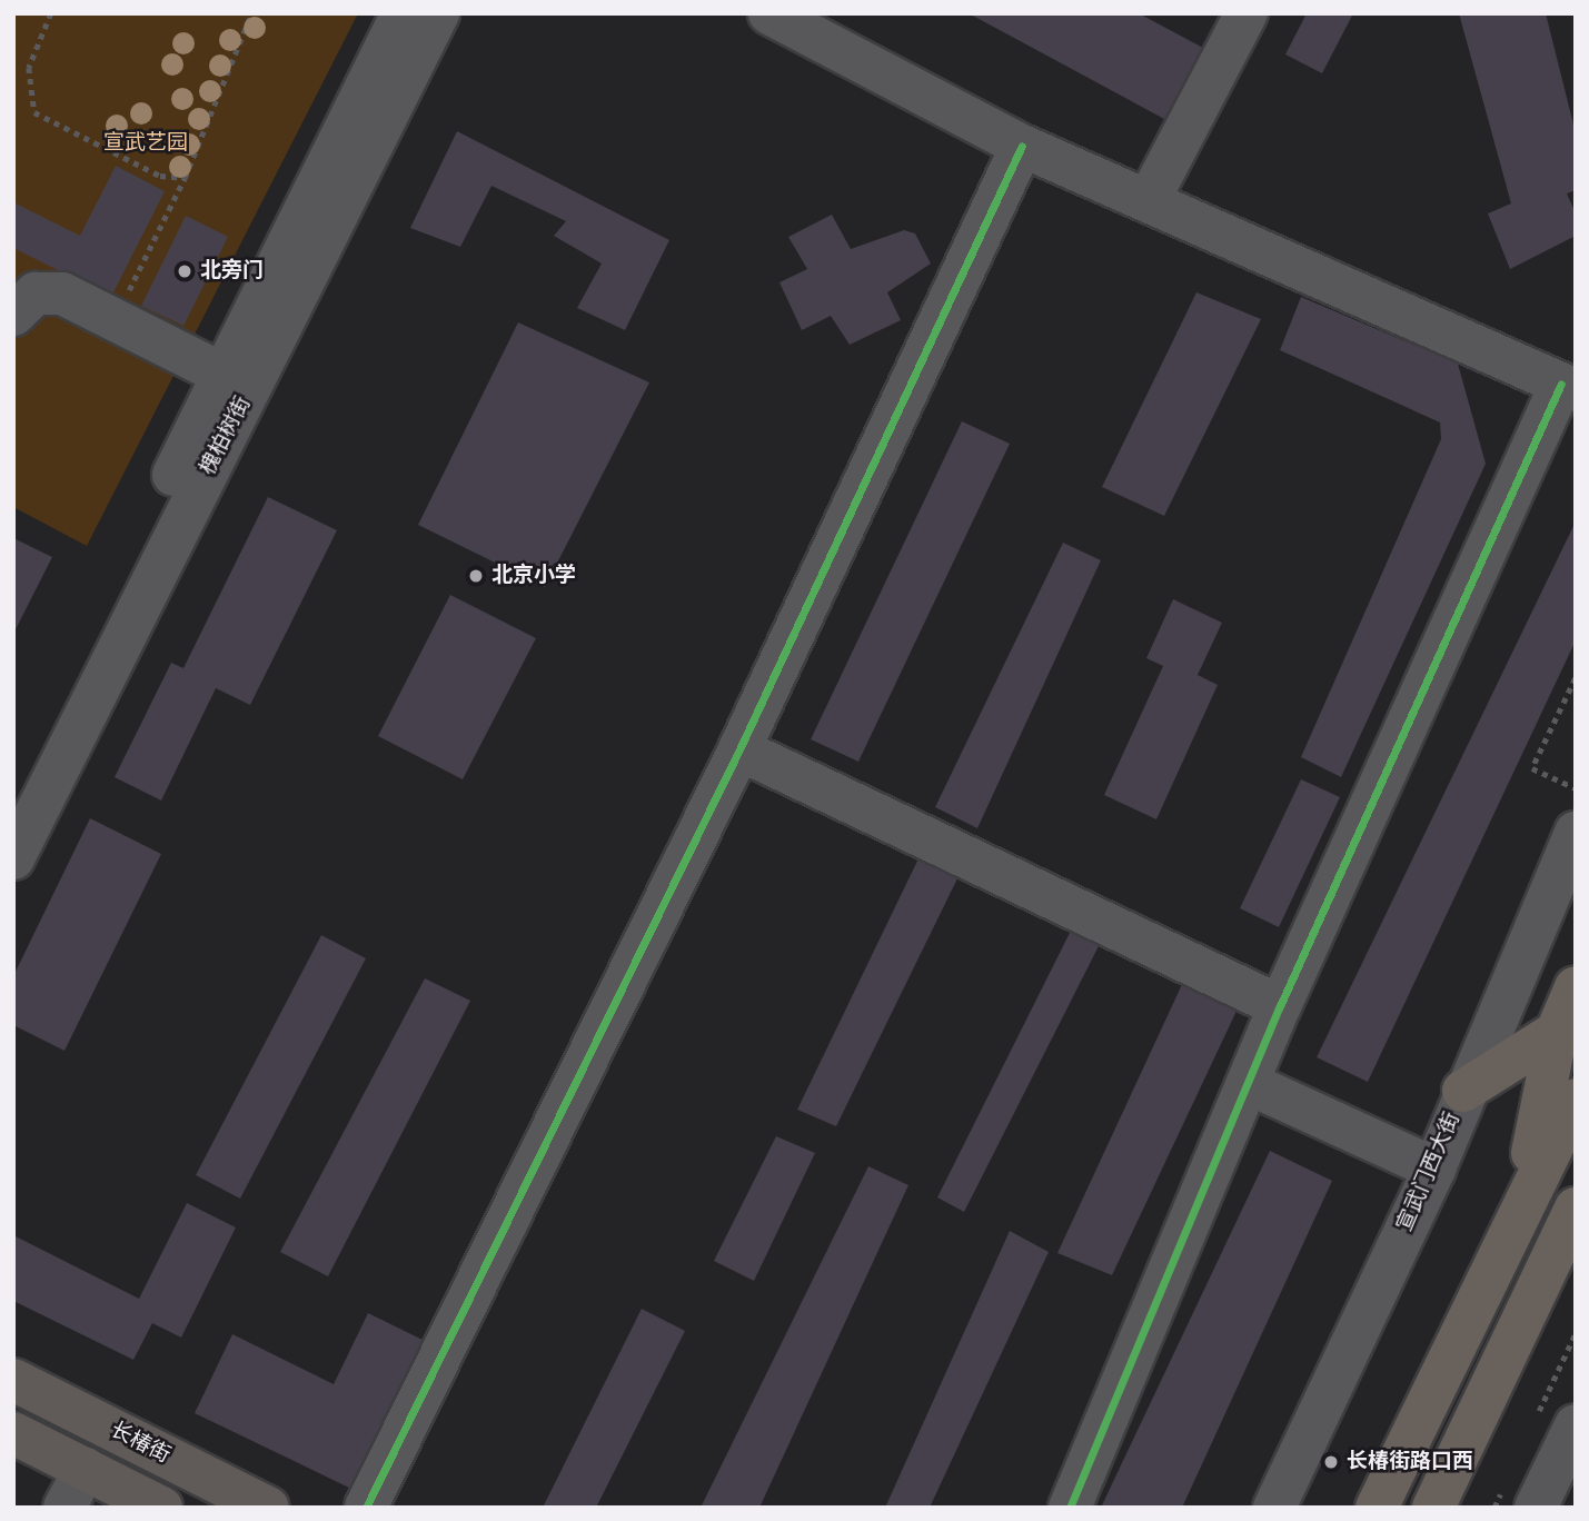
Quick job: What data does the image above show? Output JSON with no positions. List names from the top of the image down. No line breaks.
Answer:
{"streets":{"main road":["长椿街"],"street":["槐柏树街","宣武门西大街"]},"parks":["宣武艺园"],"places":["北旁门","北京小学","长椿街路口西"]}
